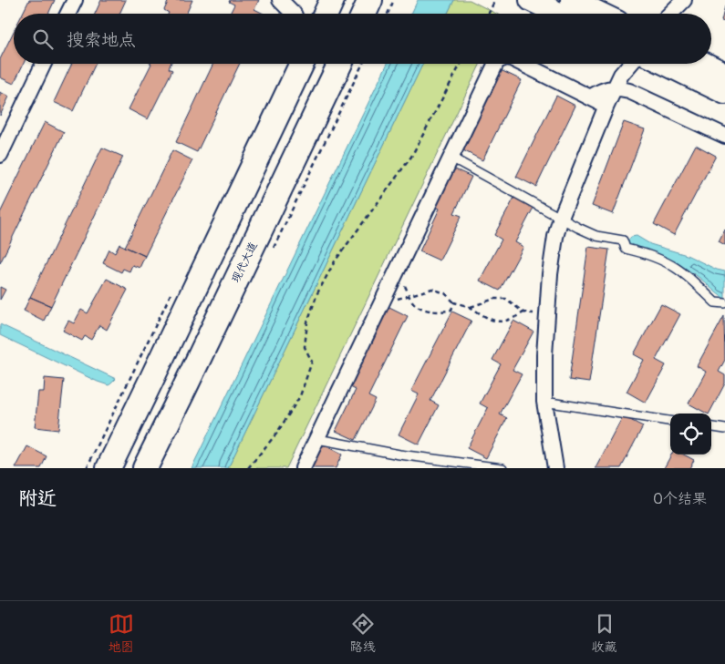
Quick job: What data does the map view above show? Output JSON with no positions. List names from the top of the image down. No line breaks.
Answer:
{"streets":{"main road":["现代大道"]},"page":{"search":"搜索地点","heading":["附近","0个结果"],"nav":["地图","路线","收藏"]}}
